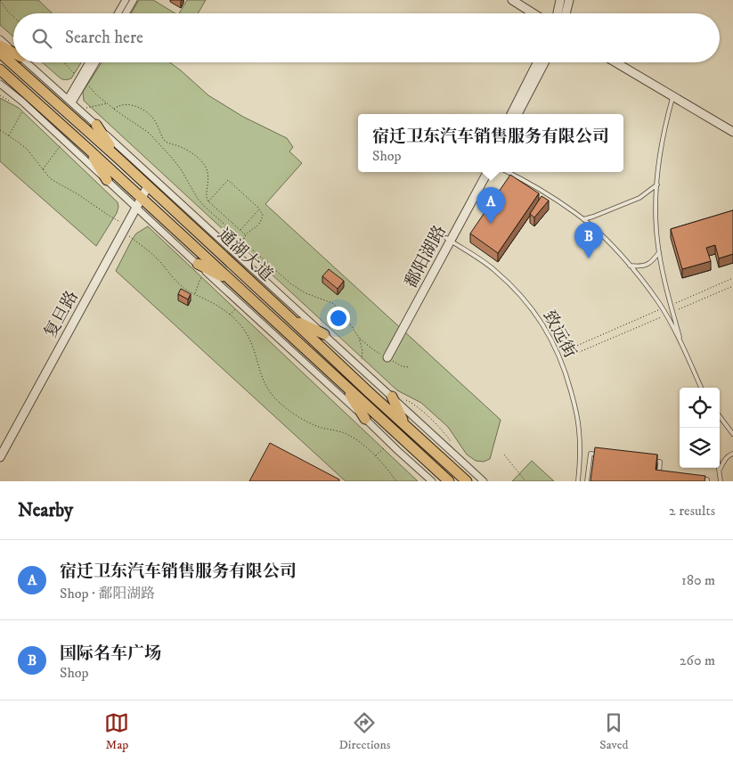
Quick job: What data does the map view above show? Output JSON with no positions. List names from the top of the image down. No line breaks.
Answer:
{"streets":{"main road":["通湖大道"],"street":["鄱阳湖路","复旦路"],"lane":["致远街"]},"crossings":[["通湖大道","复旦路"],["鄱阳湖路","致远街"]],"page":{"search":"Search here","popup":["宿迁卫东汽车销售服务有限公司","Shop"],"pins":["A","B"],"heading":["Nearby","2 results"],"list":[{"mark":"A","name":"宿迁卫东汽车销售服务有限公司","note":"Shop · 鄱阳湖路","value":"180 m"},{"mark":"B","name":"国际名车广场","note":"Shop","value":"260 m"}],"nav":["Map","Directions","Saved"]}}
